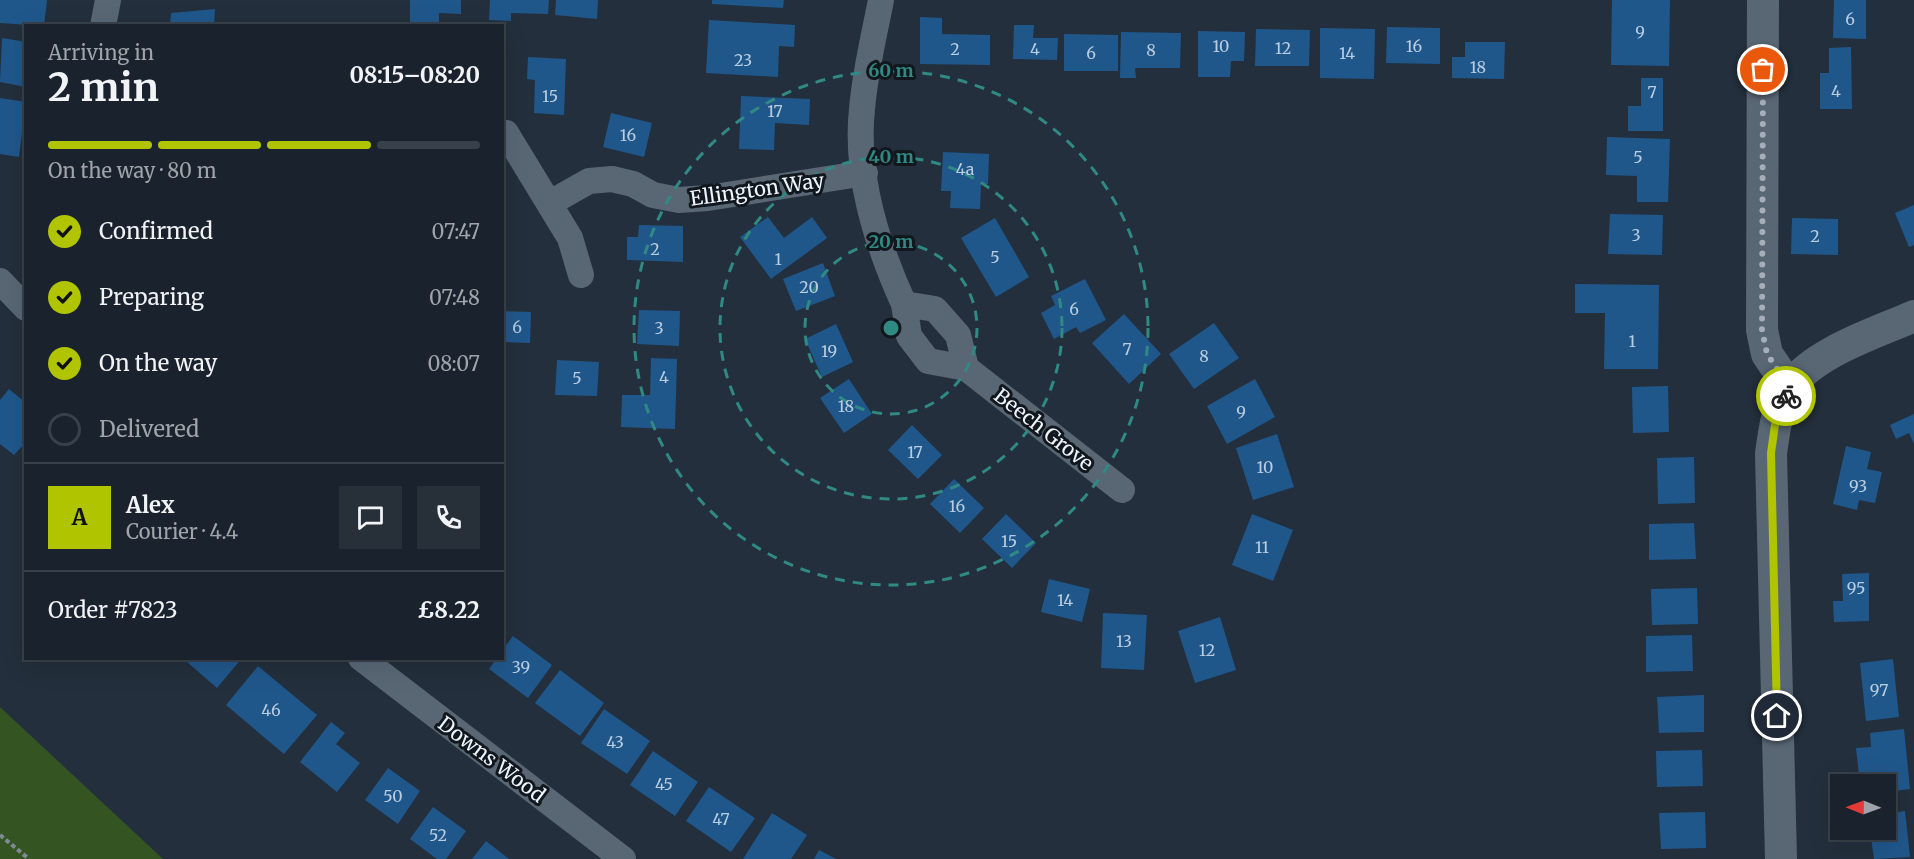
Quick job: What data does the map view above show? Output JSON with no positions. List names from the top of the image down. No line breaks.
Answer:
{"streets":{"street":["Ellington Way","Beech Grove","Downs Wood"]},"crossings":[["Ellington Way","Beech Grove"]],"house_numbers":["6","9","10","16","12","2","4","8","6","14","23","18","4","7","15","17","16","5","4a","3","2","2","5","1","20","6","6","3","1","7","19","8","4","5","18","9","17","10","93","16","15","11","95","14","13","12","39","97","46","43","45","50","47","52"],"north":"left","page":{"heading":["2 min","Arriving in","08:15–08:20"],"panel":["Alex","Courier · 4.4","Order #7823","£8.22"],"bar":"On the way · 80 m","list":[["Confirmed","07:47"],["Preparing","07:48"],["On the way","08:07"],"Delivered"],"round":"A"},"rings":["60 m","40 m","20 m"]}
